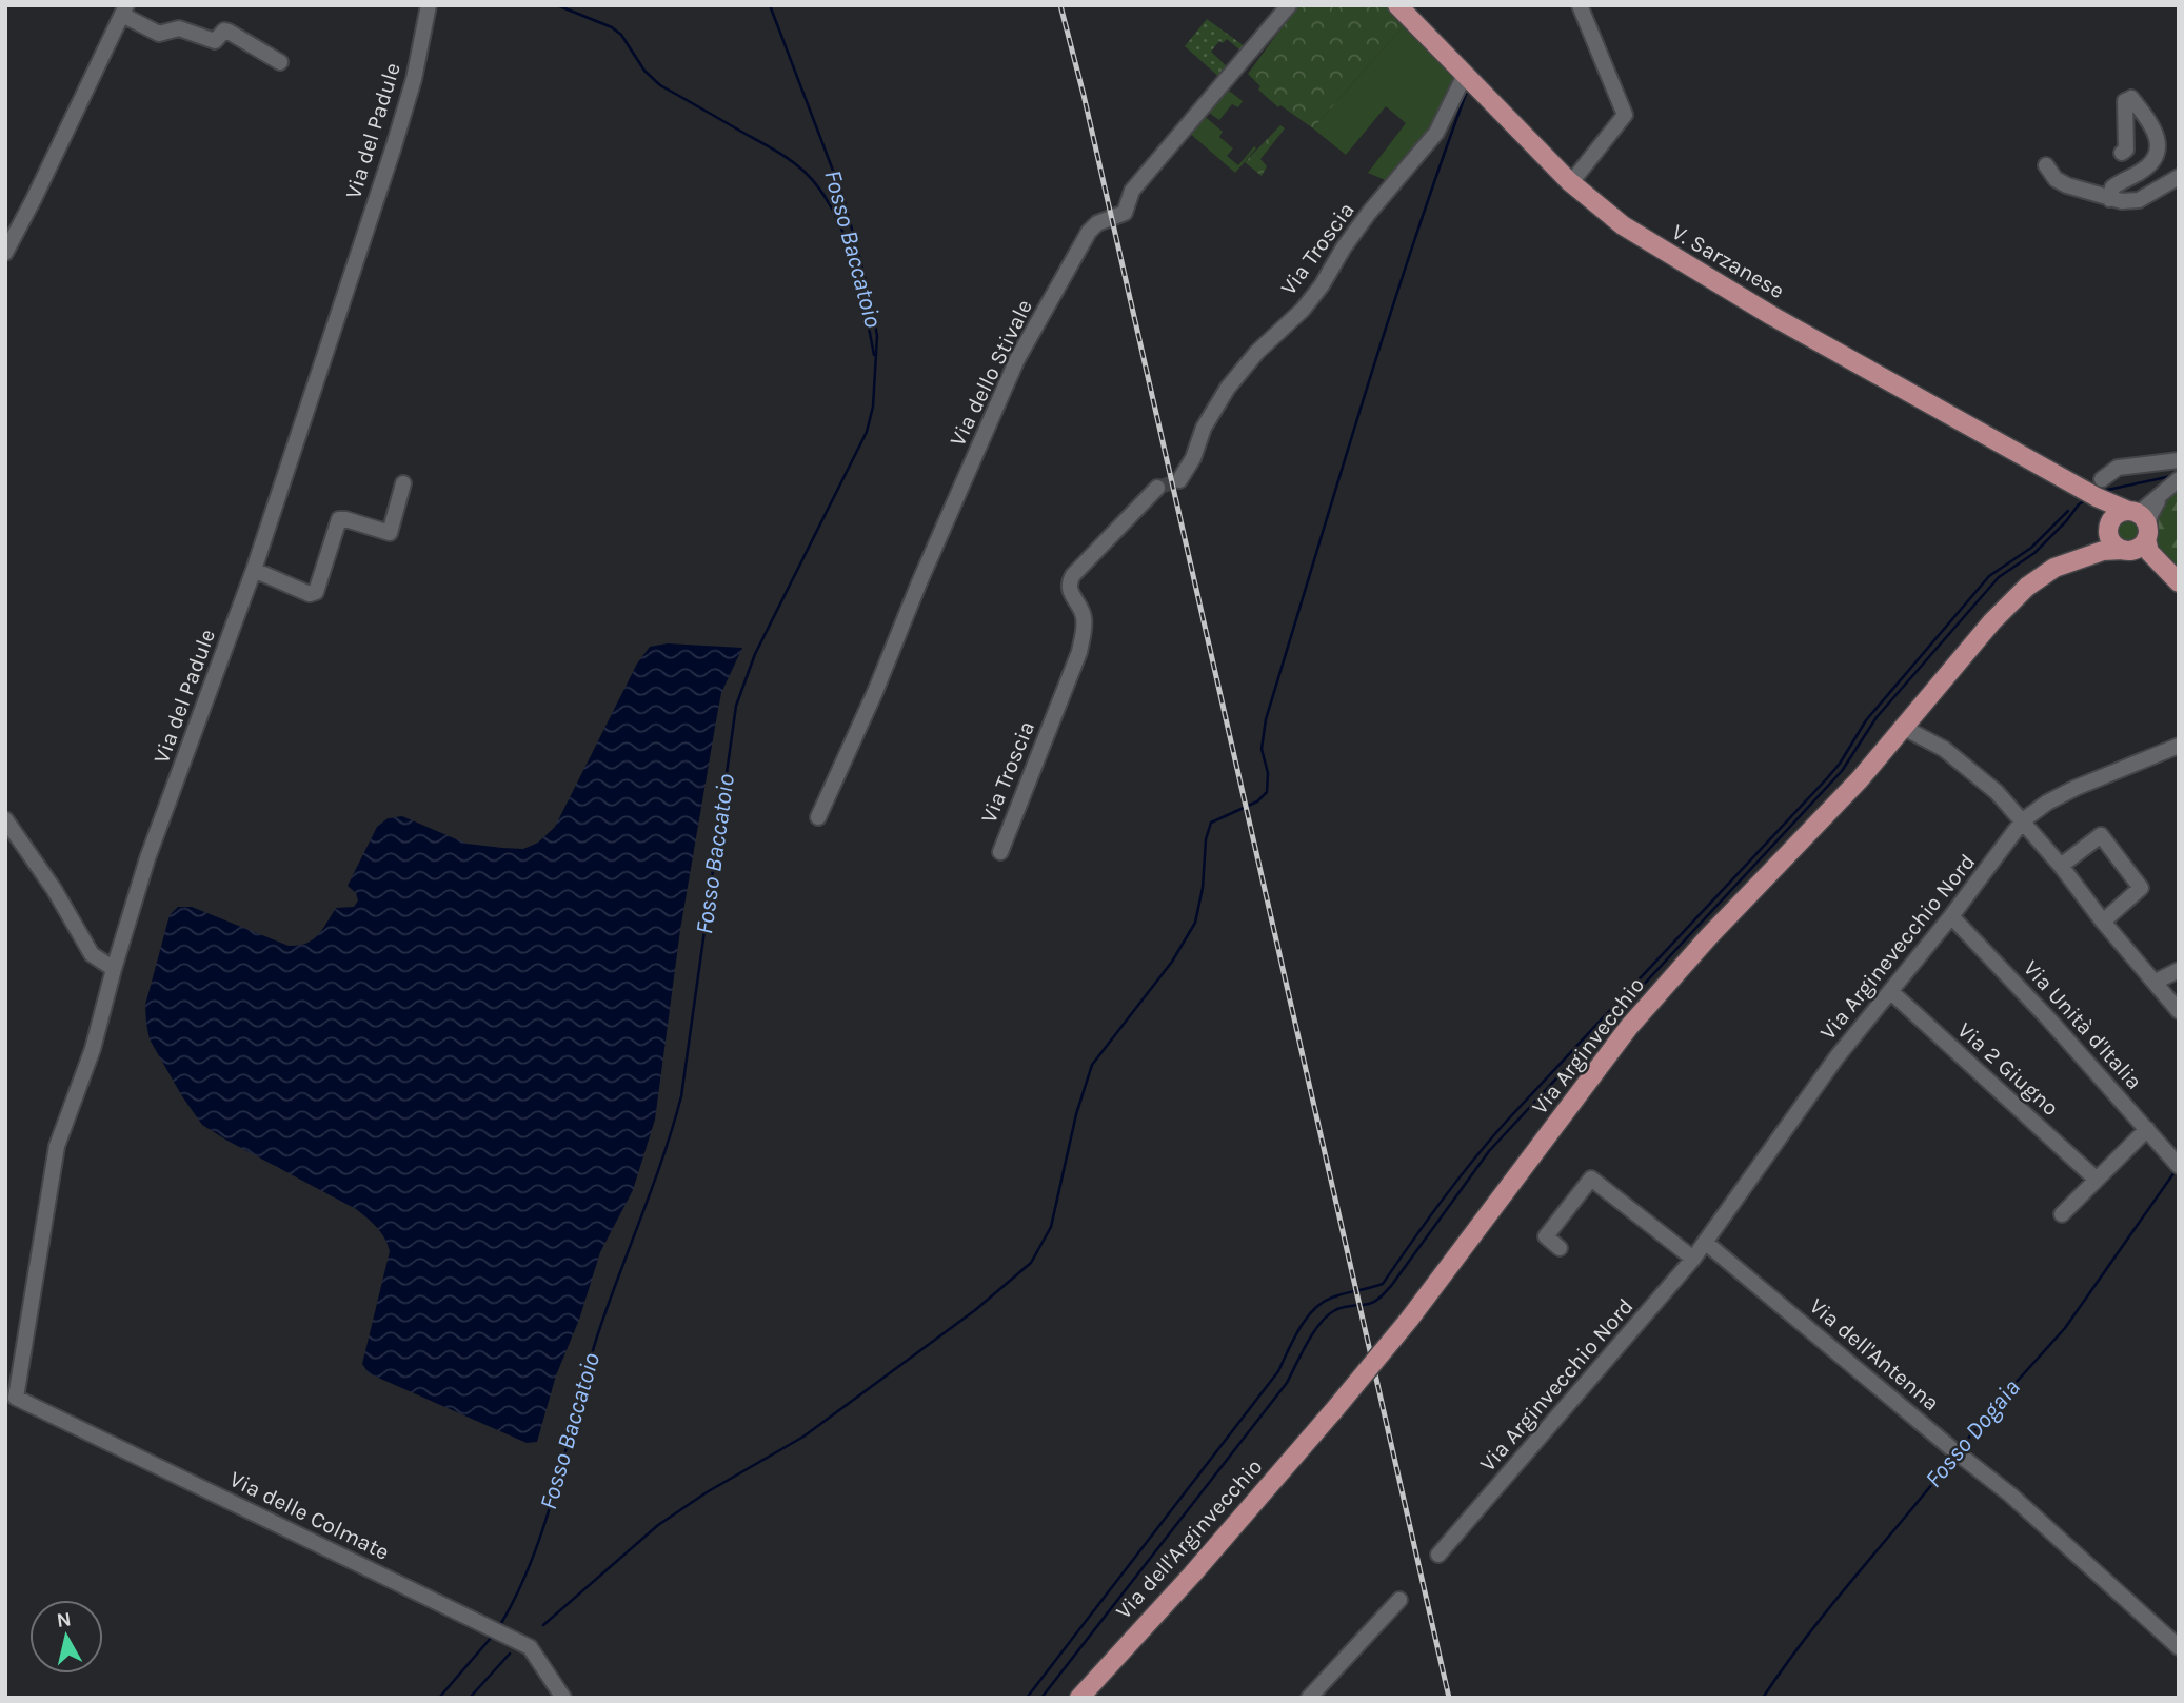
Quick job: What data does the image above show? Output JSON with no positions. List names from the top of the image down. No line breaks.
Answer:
{"streets":{"main road":["V. Sarzanese","Via Arginvecchio","Via dell'Arginvecchio"],"street":["Via del Padule","Via Troscia","Via dello Stivale","Via Arginevecchio Nord","Via Unità d'Italia","Via 2 Giugno","Via dell'Antenna","Via Arginvecchio Nord","Via delle Colmate"]},"crossings":[["Via del Padule","Via delle Colmate"],["Via Troscia","V. Sarzanese"],["Via Arginevecchio Nord","Via Unità d'Italia"],["Via Arginevecchio Nord","Via 2 Giugno"],["Via Arginevecchio Nord","Via dell'Antenna"],["Via Arginevecchio Nord","Via Arginvecchio Nord"],["Via Arginvecchio","Via dell'Arginvecchio"],["Via dell'Antenna","Via Arginvecchio Nord"]],"water":["Fosso Baccatoio","Fosso Dogaia"],"north":"top"}
